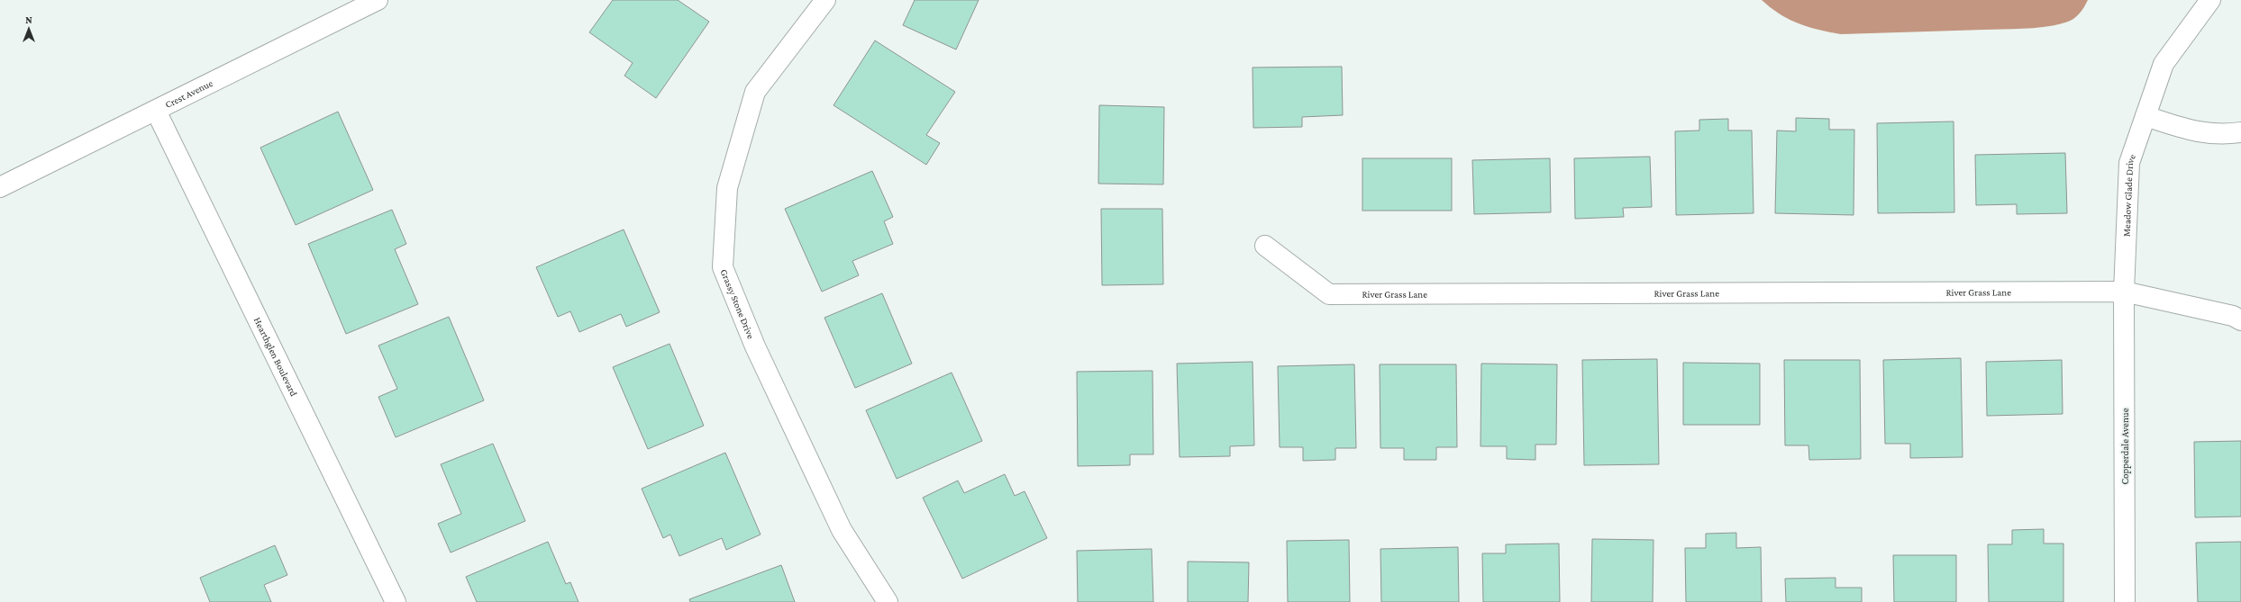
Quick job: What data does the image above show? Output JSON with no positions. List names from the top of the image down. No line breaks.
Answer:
{"streets":{"street":["Crest Avenue","Meadow Glade Drive","River Grass Lane","Grassy Stone Drive","Hearthglen Boulevard","Copperdale Avenue"]},"crossings":[["Crest Avenue","Hearthglen Boulevard"],["Meadow Glade Drive","River Grass Lane"],["Meadow Glade Drive","Copperdale Avenue"],["River Grass Lane","Copperdale Avenue"]],"north":"top"}
